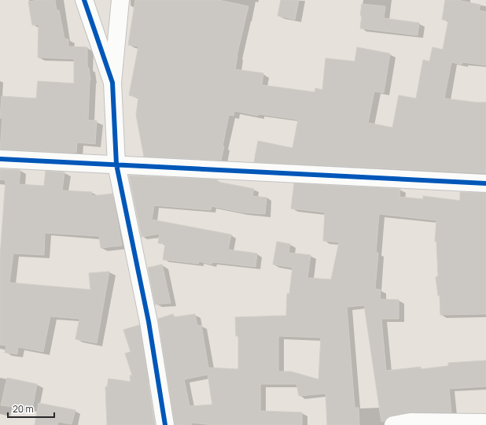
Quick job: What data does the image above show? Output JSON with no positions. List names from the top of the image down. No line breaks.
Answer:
{"scale_bar":"20 m"}
